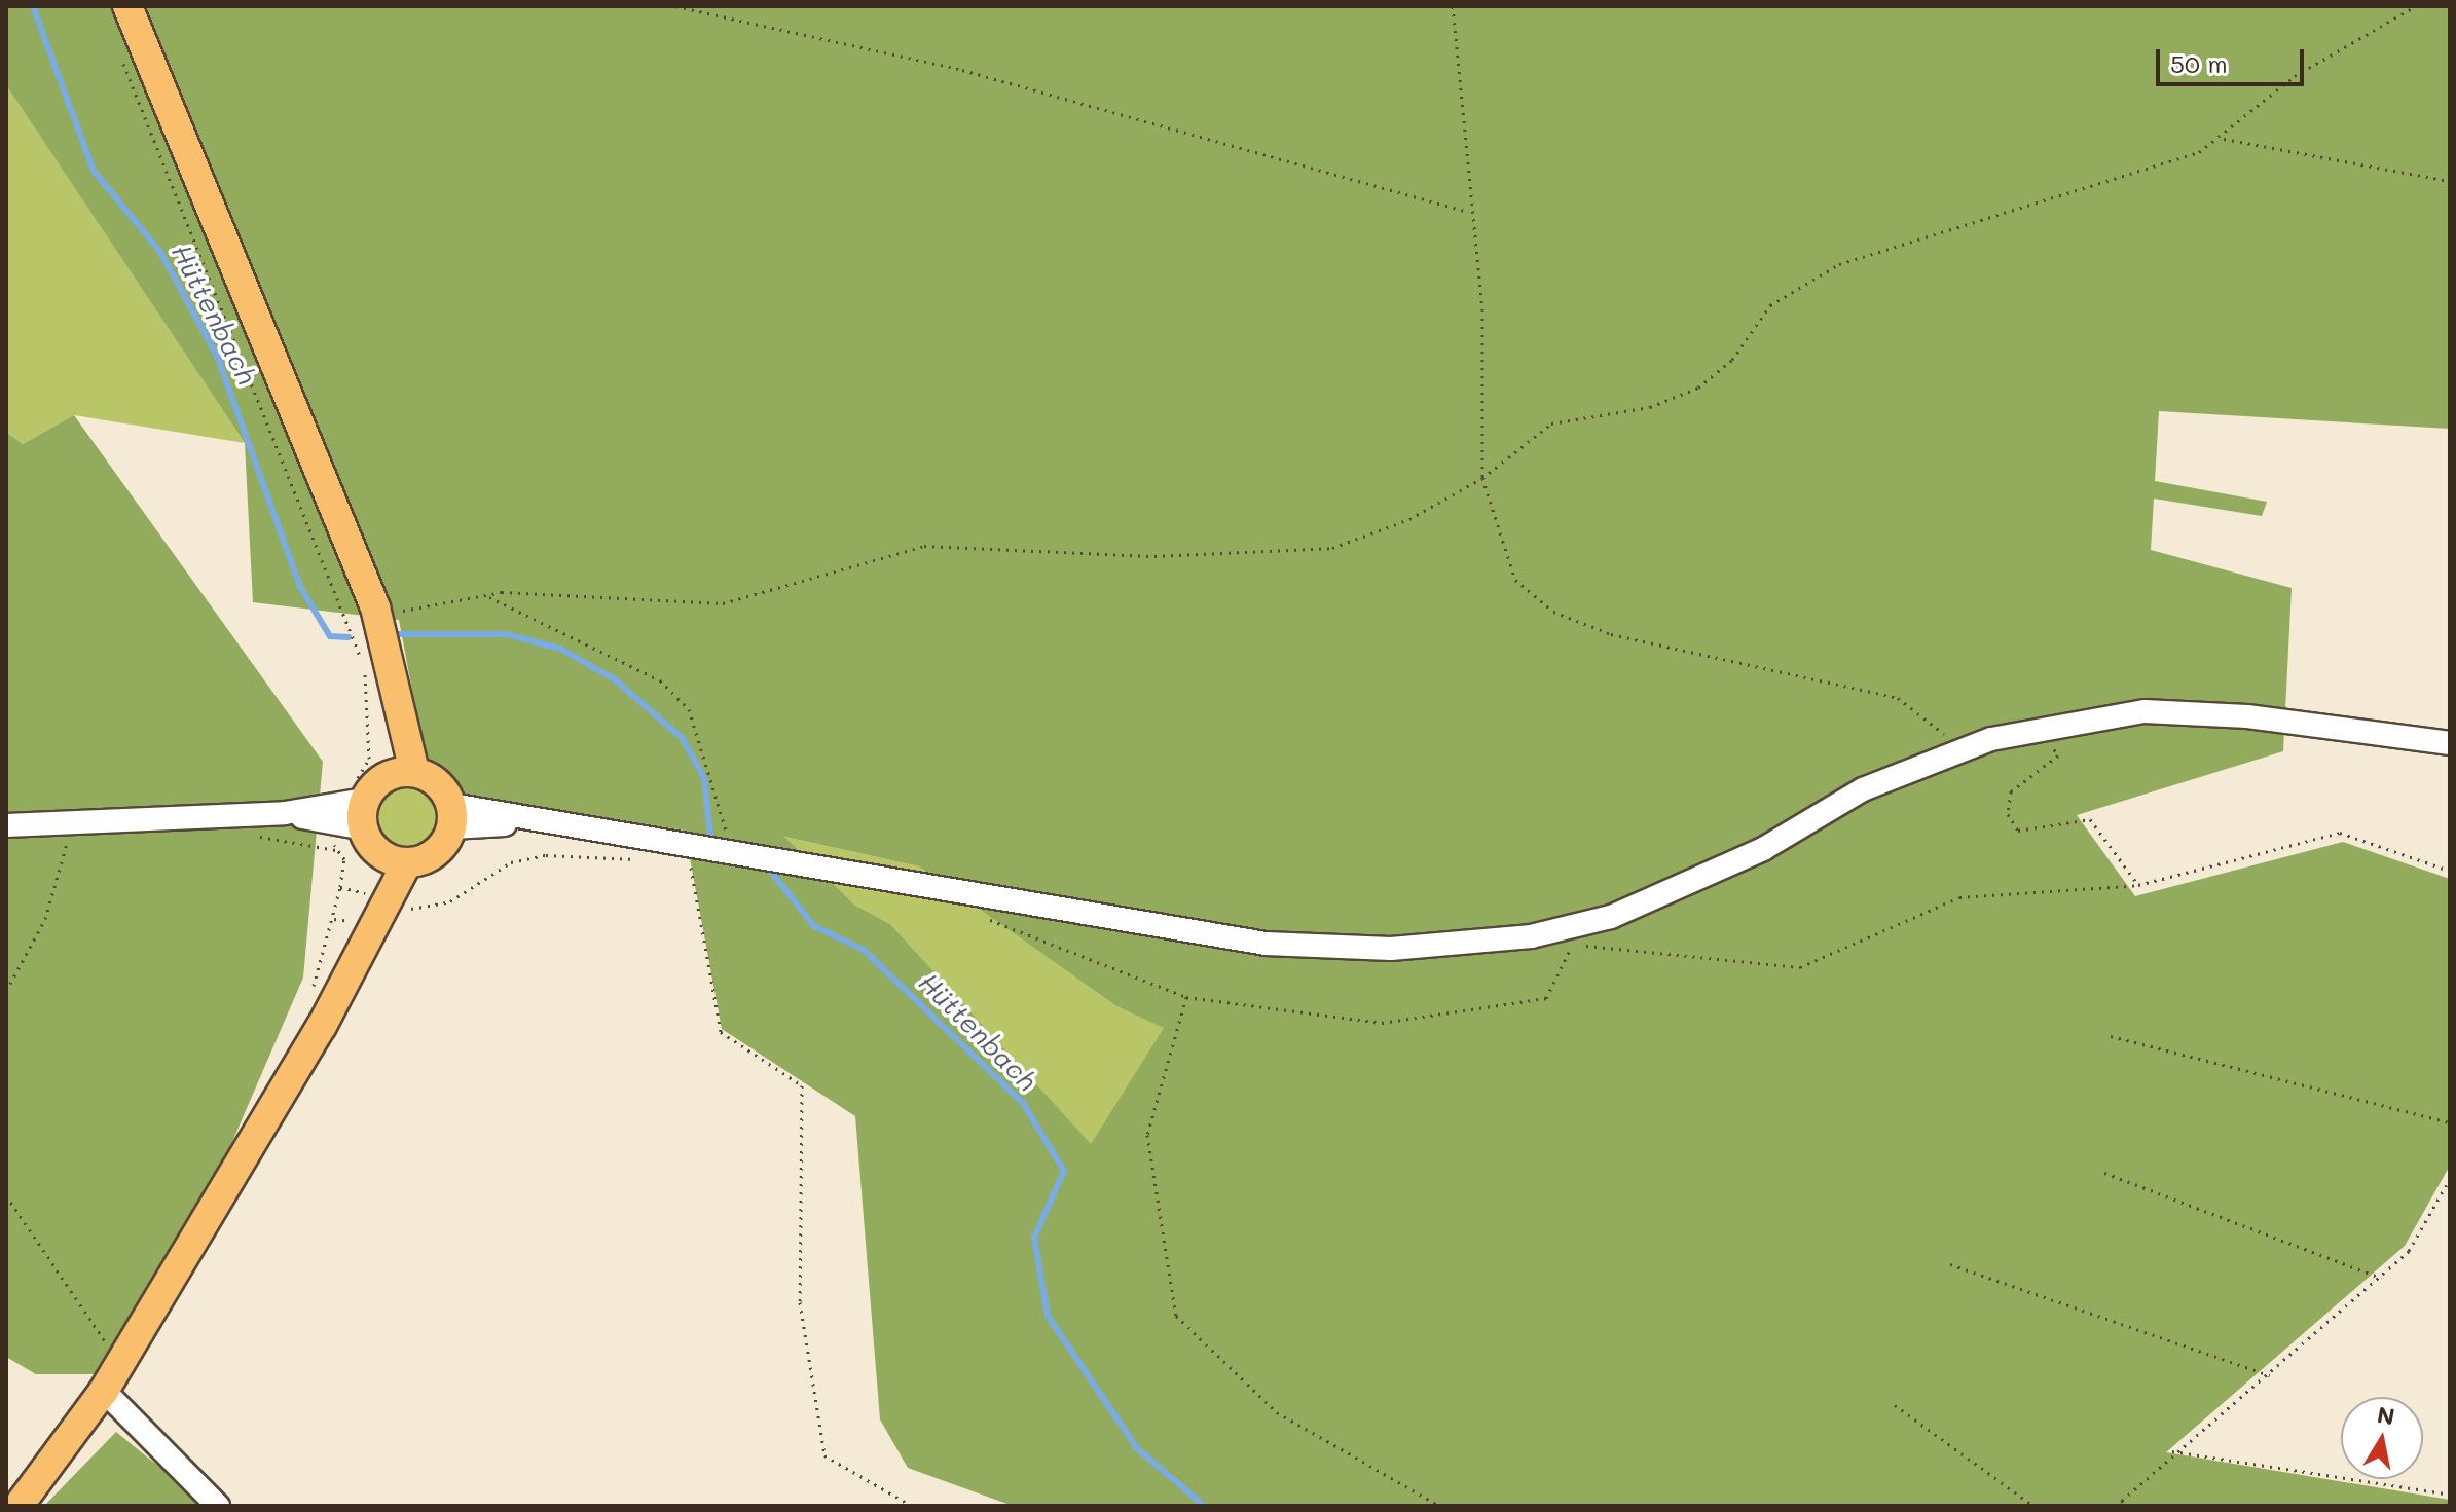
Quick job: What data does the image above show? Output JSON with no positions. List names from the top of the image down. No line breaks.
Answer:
{"water":["Hüttenbach"],"scale_bar":"50 m","north":"top"}
